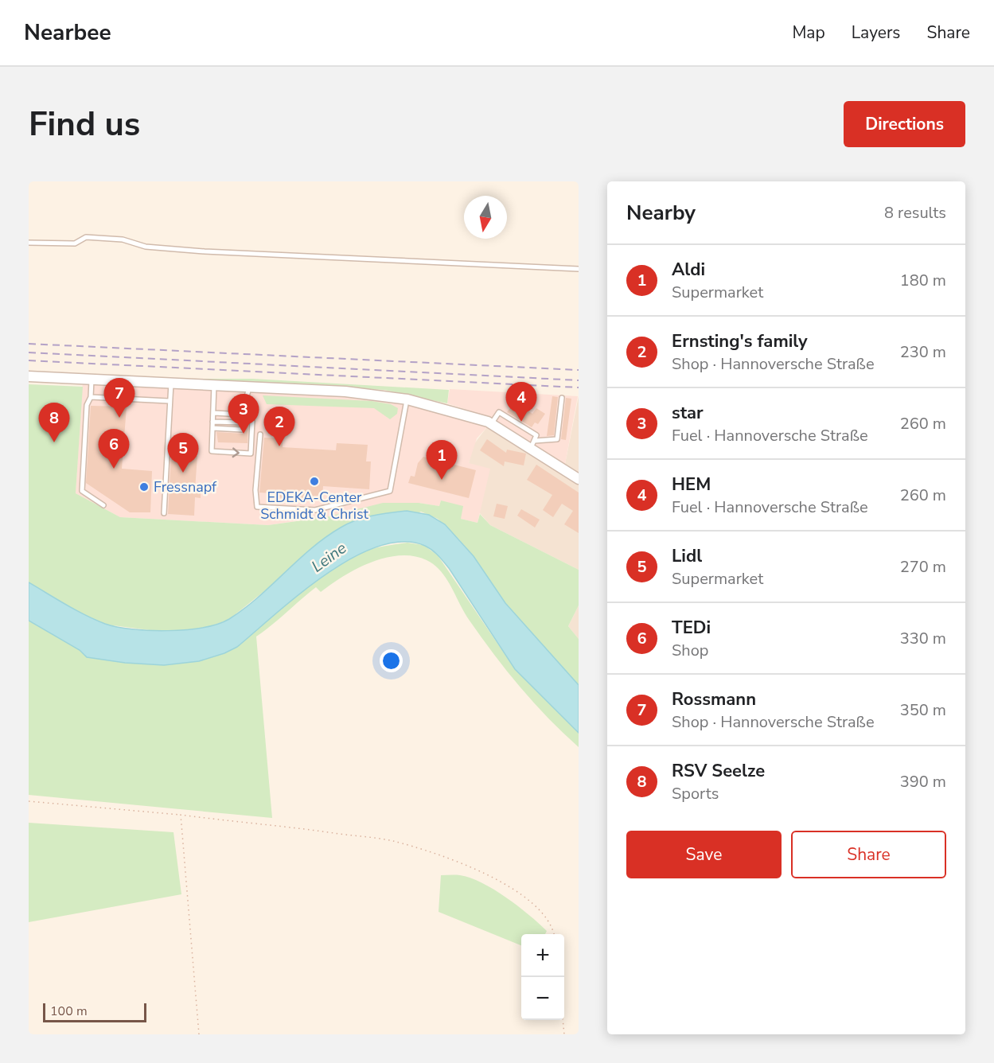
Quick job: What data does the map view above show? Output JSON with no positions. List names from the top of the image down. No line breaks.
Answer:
{"water":["Leine"],"places":["EDEKA-Center Schmidt & Christ","Fressnapf"],"scale_bar":"100 m","north":"bottom","page":{"header":"Nearbee","nav":["Map","Layers","Share"],"buttons":["Directions",["Save","Share"]],"title":"Find us","heading":["Nearby","8 results"],"list":[{"mark":"1","name":"Aldi","note":"Supermarket","value":"180 m"},{"mark":"2","name":"Ernsting's family","note":"Shop · Hannoversche Straße","value":"230 m"},{"mark":"3","name":"star","note":"Fuel · Hannoversche Straße","value":"260 m"},{"mark":"4","name":"HEM","note":"Fuel · Hannoversche Straße","value":"260 m"},{"mark":"5","name":"Lidl","note":"Supermarket","value":"270 m"},{"mark":"6","name":"TEDi","note":"Shop","value":"330 m"},{"mark":"7","name":"Rossmann","note":"Shop · Hannoversche Straße","value":"350 m"},{"mark":"8","name":"RSV Seelze","note":"Sports","value":"390 m"}],"pins":["7","4","3","8","2","6","5","1"],"map_buttons":["+","−"],"scale":"100 m"}}
